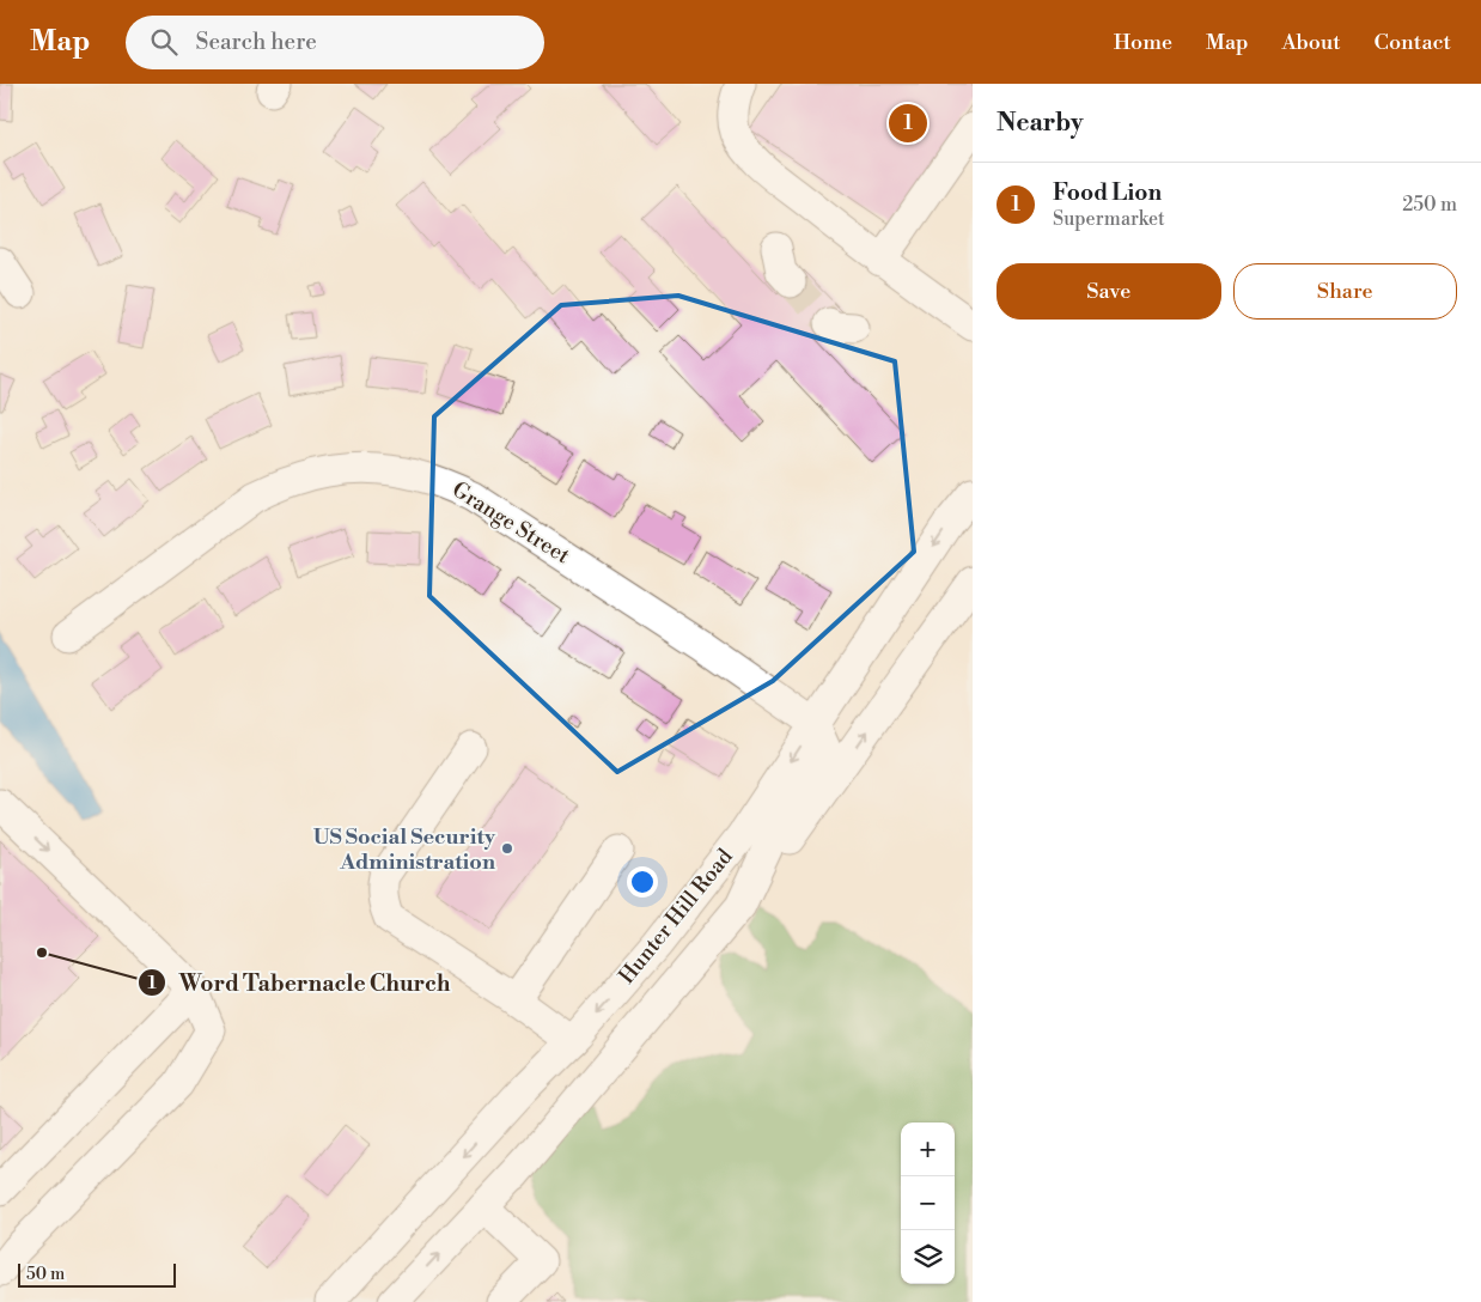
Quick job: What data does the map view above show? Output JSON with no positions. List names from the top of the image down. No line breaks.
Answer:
{"streets":{"street":["Grange Street","Hunter Hill Road"]},"crossings":[["Grange Street","Hunter Hill Road"]],"places":["US Social Security Administration","Word Tabernacle Church"],"scale_bar":"50 m","page":{"header":"Map","search":"Search here","nav":["Home","Map","About","Contact"],"heading":"Nearby","pins":"1","list":[{"mark":"1","name":"Food Lion","note":"Supermarket","value":"250 m"}],"buttons":["Save","Share"],"map_buttons":["+","−"],"scale":"50 m"}}
